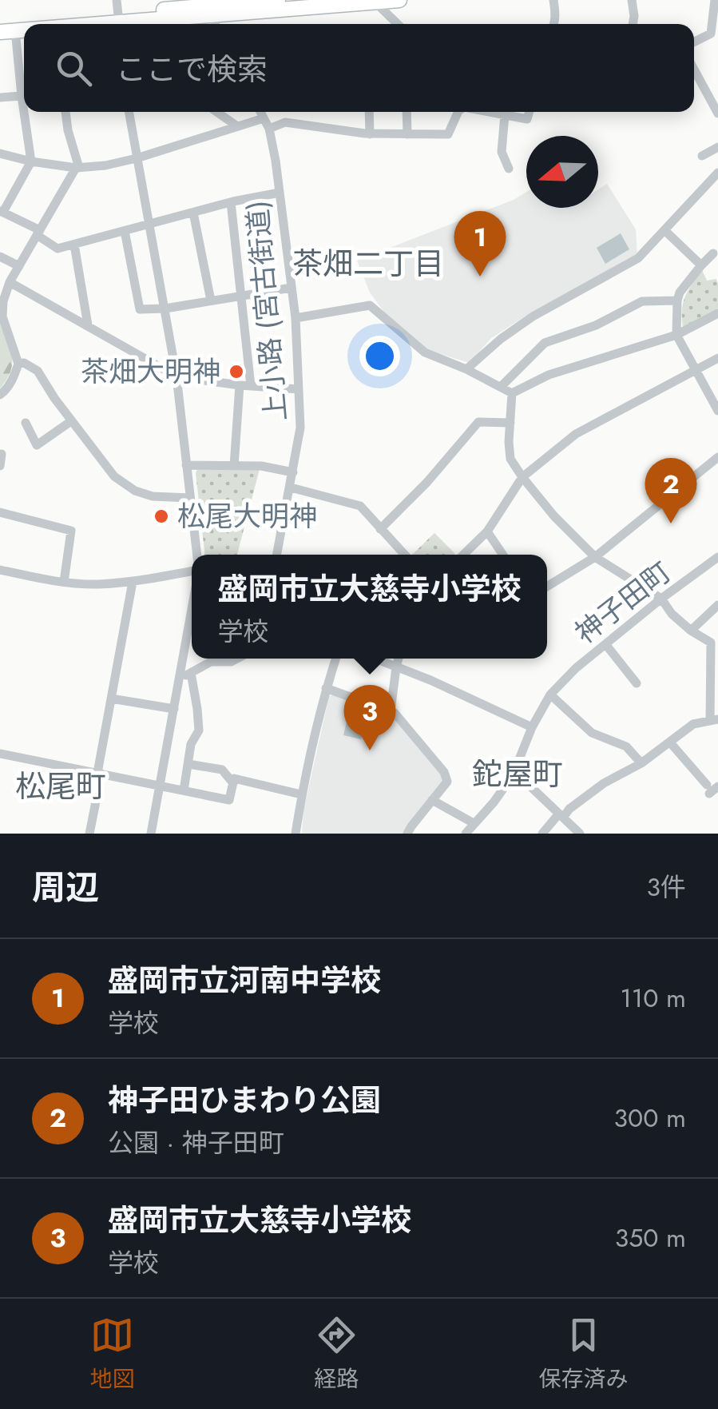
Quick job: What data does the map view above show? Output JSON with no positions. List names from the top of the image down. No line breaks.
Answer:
{"streets":{"street":["上小路 (宮古街道)","神子田町"]},"districts":["茶畑二丁目","鉈屋町","松尾町"],"places":["茶畑大明神","松尾大明神"],"north":"left","page":{"search":"ここで検索","pins":["1","2","3"],"popup":["盛岡市立大慈寺小学校","学校"],"heading":["周辺","3件"],"list":[{"mark":"1","name":"盛岡市立河南中学校","note":"学校","value":"110 m"},{"mark":"2","name":"神子田ひまわり公園","note":"公園 · 神子田町","value":"300 m"},{"mark":"3","name":"盛岡市立大慈寺小学校","note":"学校","value":"350 m"}],"nav":["地図","経路","保存済み"]}}
